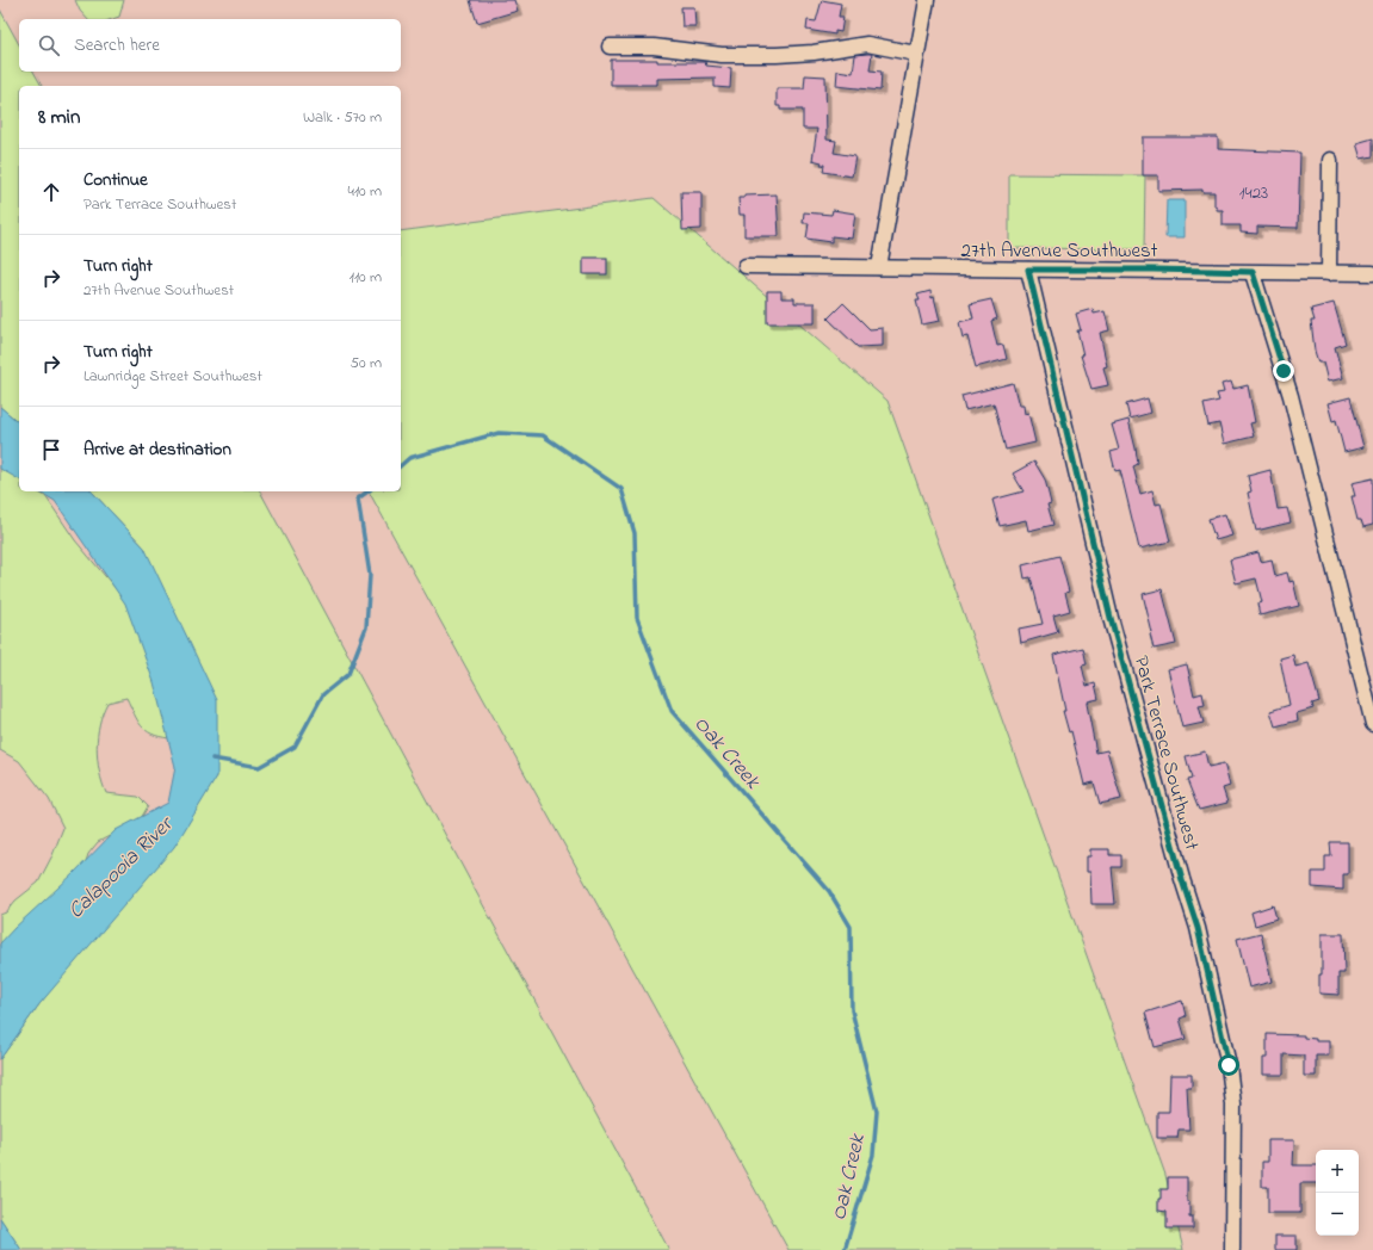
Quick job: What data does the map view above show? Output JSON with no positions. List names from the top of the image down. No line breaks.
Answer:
{"streets":{"street":["27th Avenue Southwest","Park Terrace Southwest"]},"crossings":[["27th Avenue Southwest","Park Terrace Southwest"]],"water":["Oak Creek","Calapooia River"],"house_numbers":["1423"],"page":{"search":"Search here","heading":["8 min","Walk · 570 m"],"list":[["Continue","Park Terrace Southwest","410 m"],["Turn right","27th Avenue Southwest","110 m"],["Turn right","Lawnridge Street Southwest","50 m"],"Arrive at destination"],"map_buttons":["+","−"]}}
